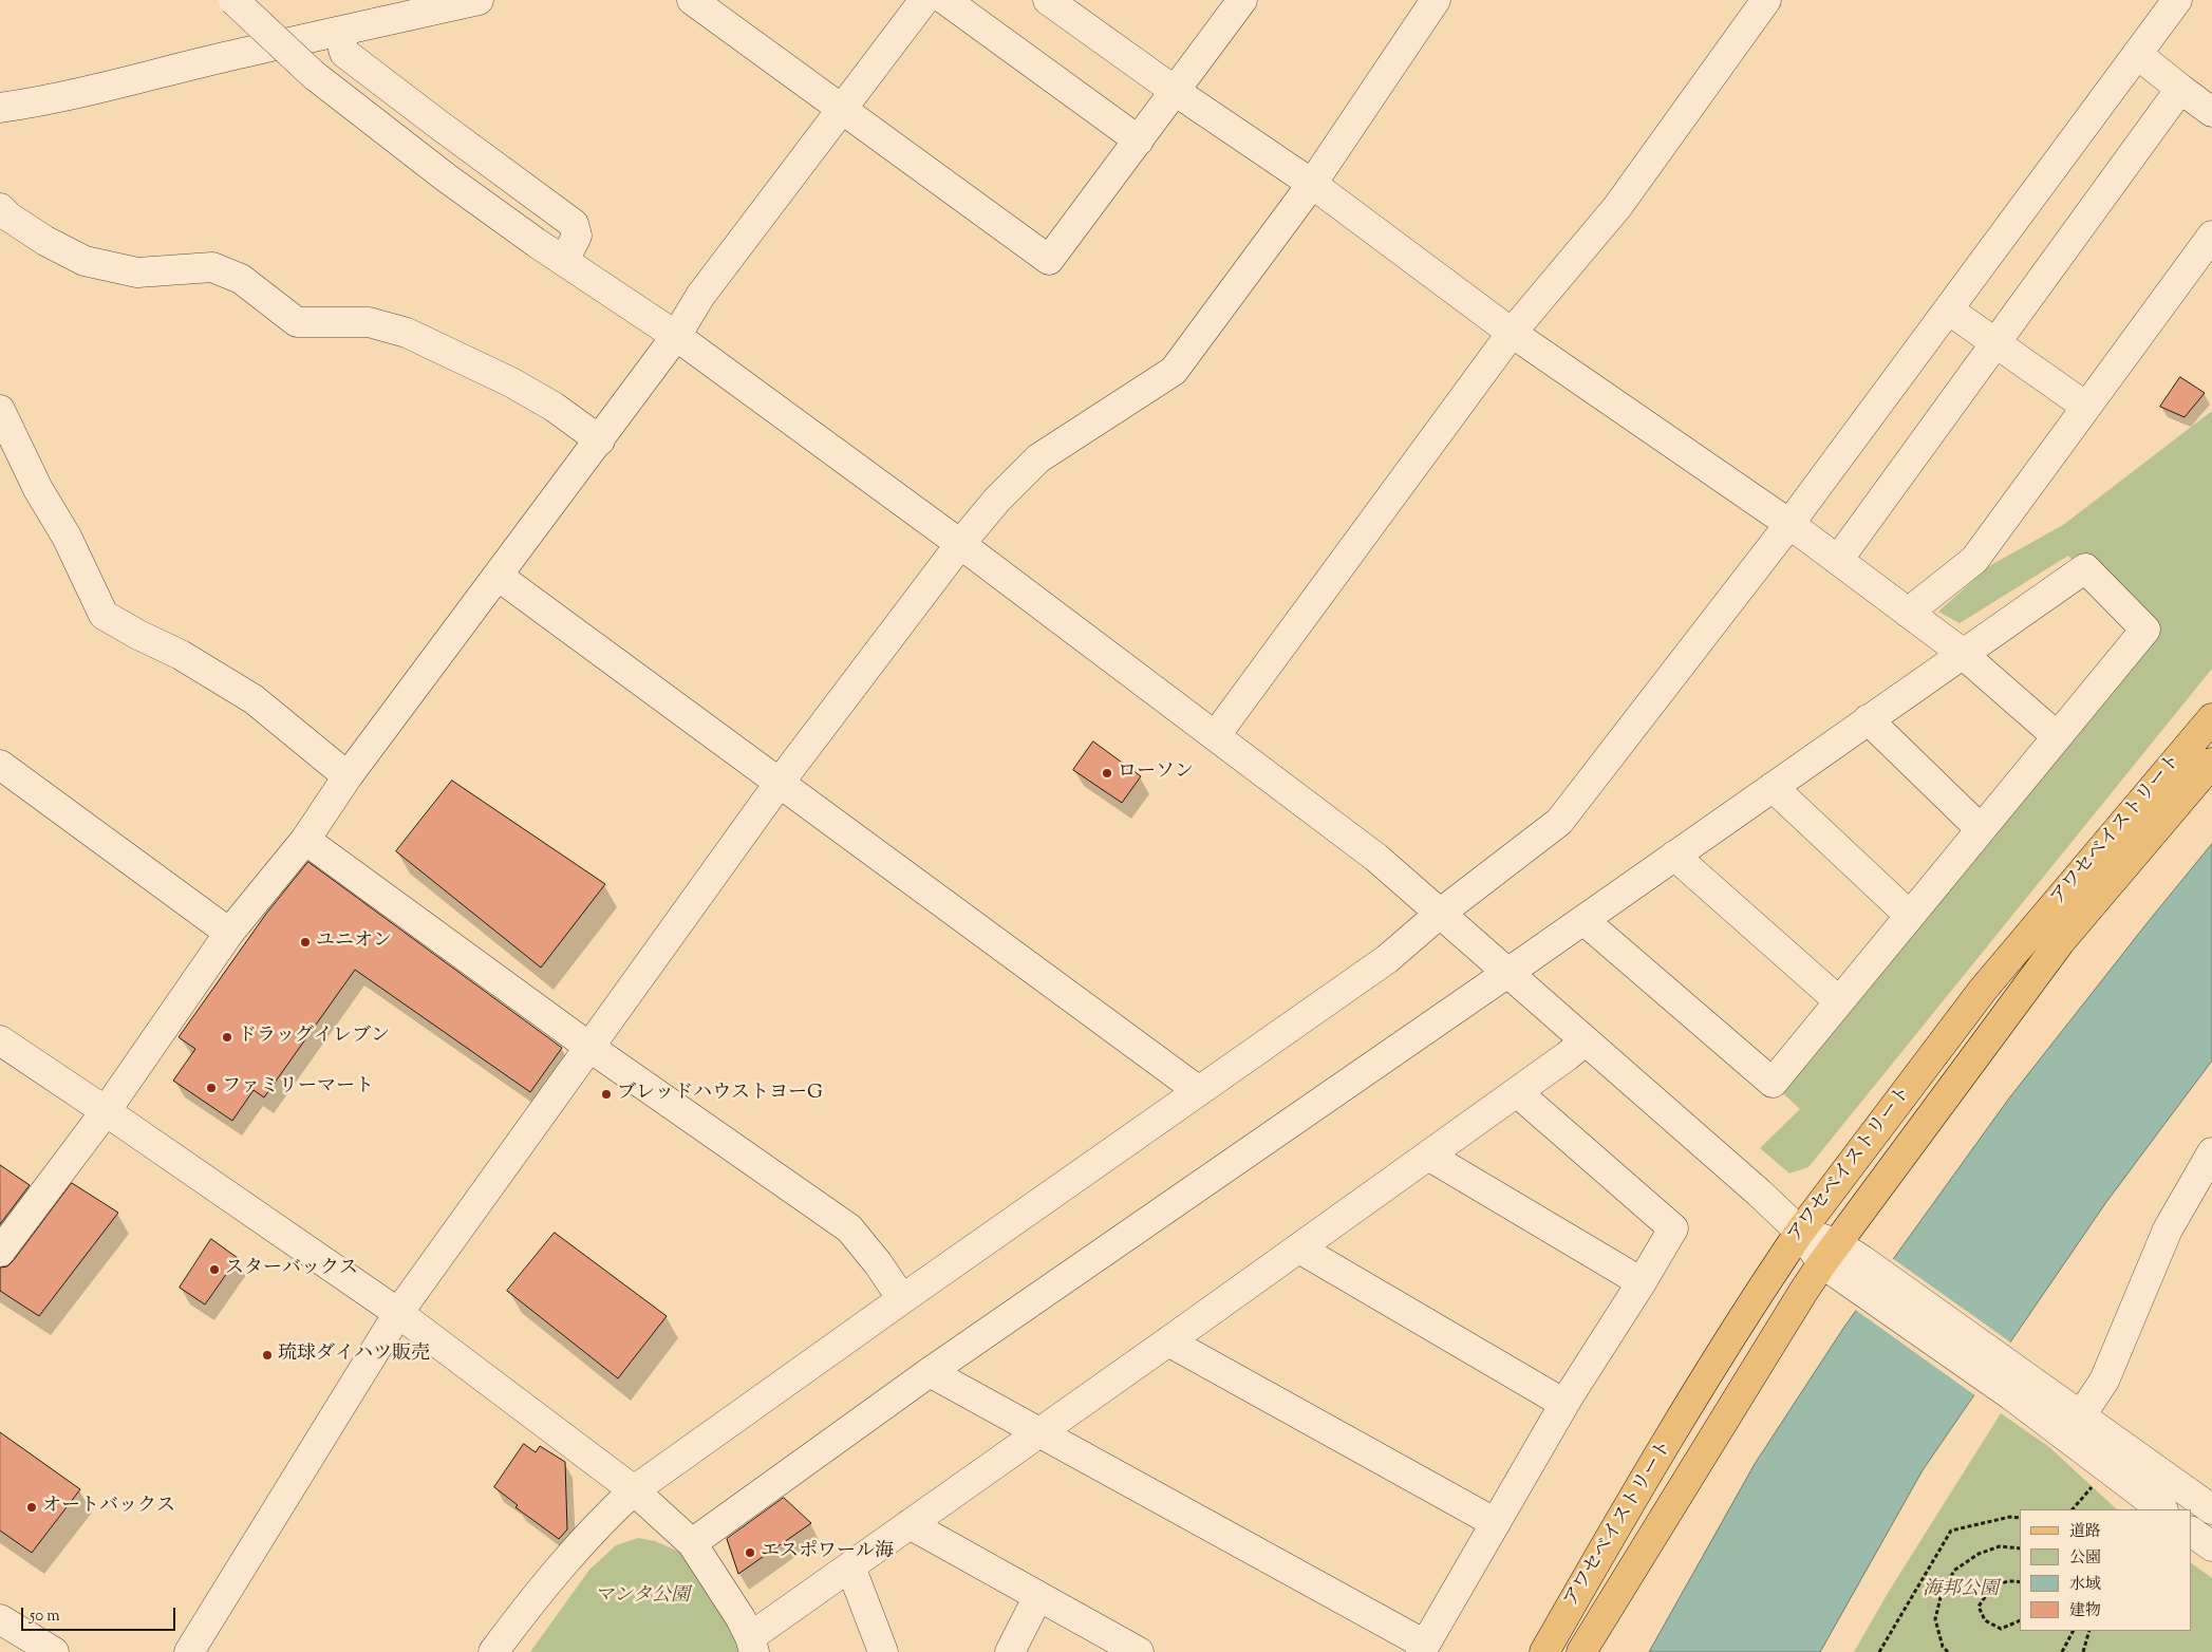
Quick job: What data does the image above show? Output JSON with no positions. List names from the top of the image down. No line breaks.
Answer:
{"streets":{"main road":["アワセベイストリート"]},"parks":["海邦公園","マンタ公園"],"places":["ローソン","ユニオン","ドラッグイレブン","ファミリーマート","ブレッドハウストヨーG","スターバックス","琉球ダイハツ販売","オートバックス","エスポワール海"],"legend":["道路","公園","水域","建物"],"scale_bar":"50 m"}
